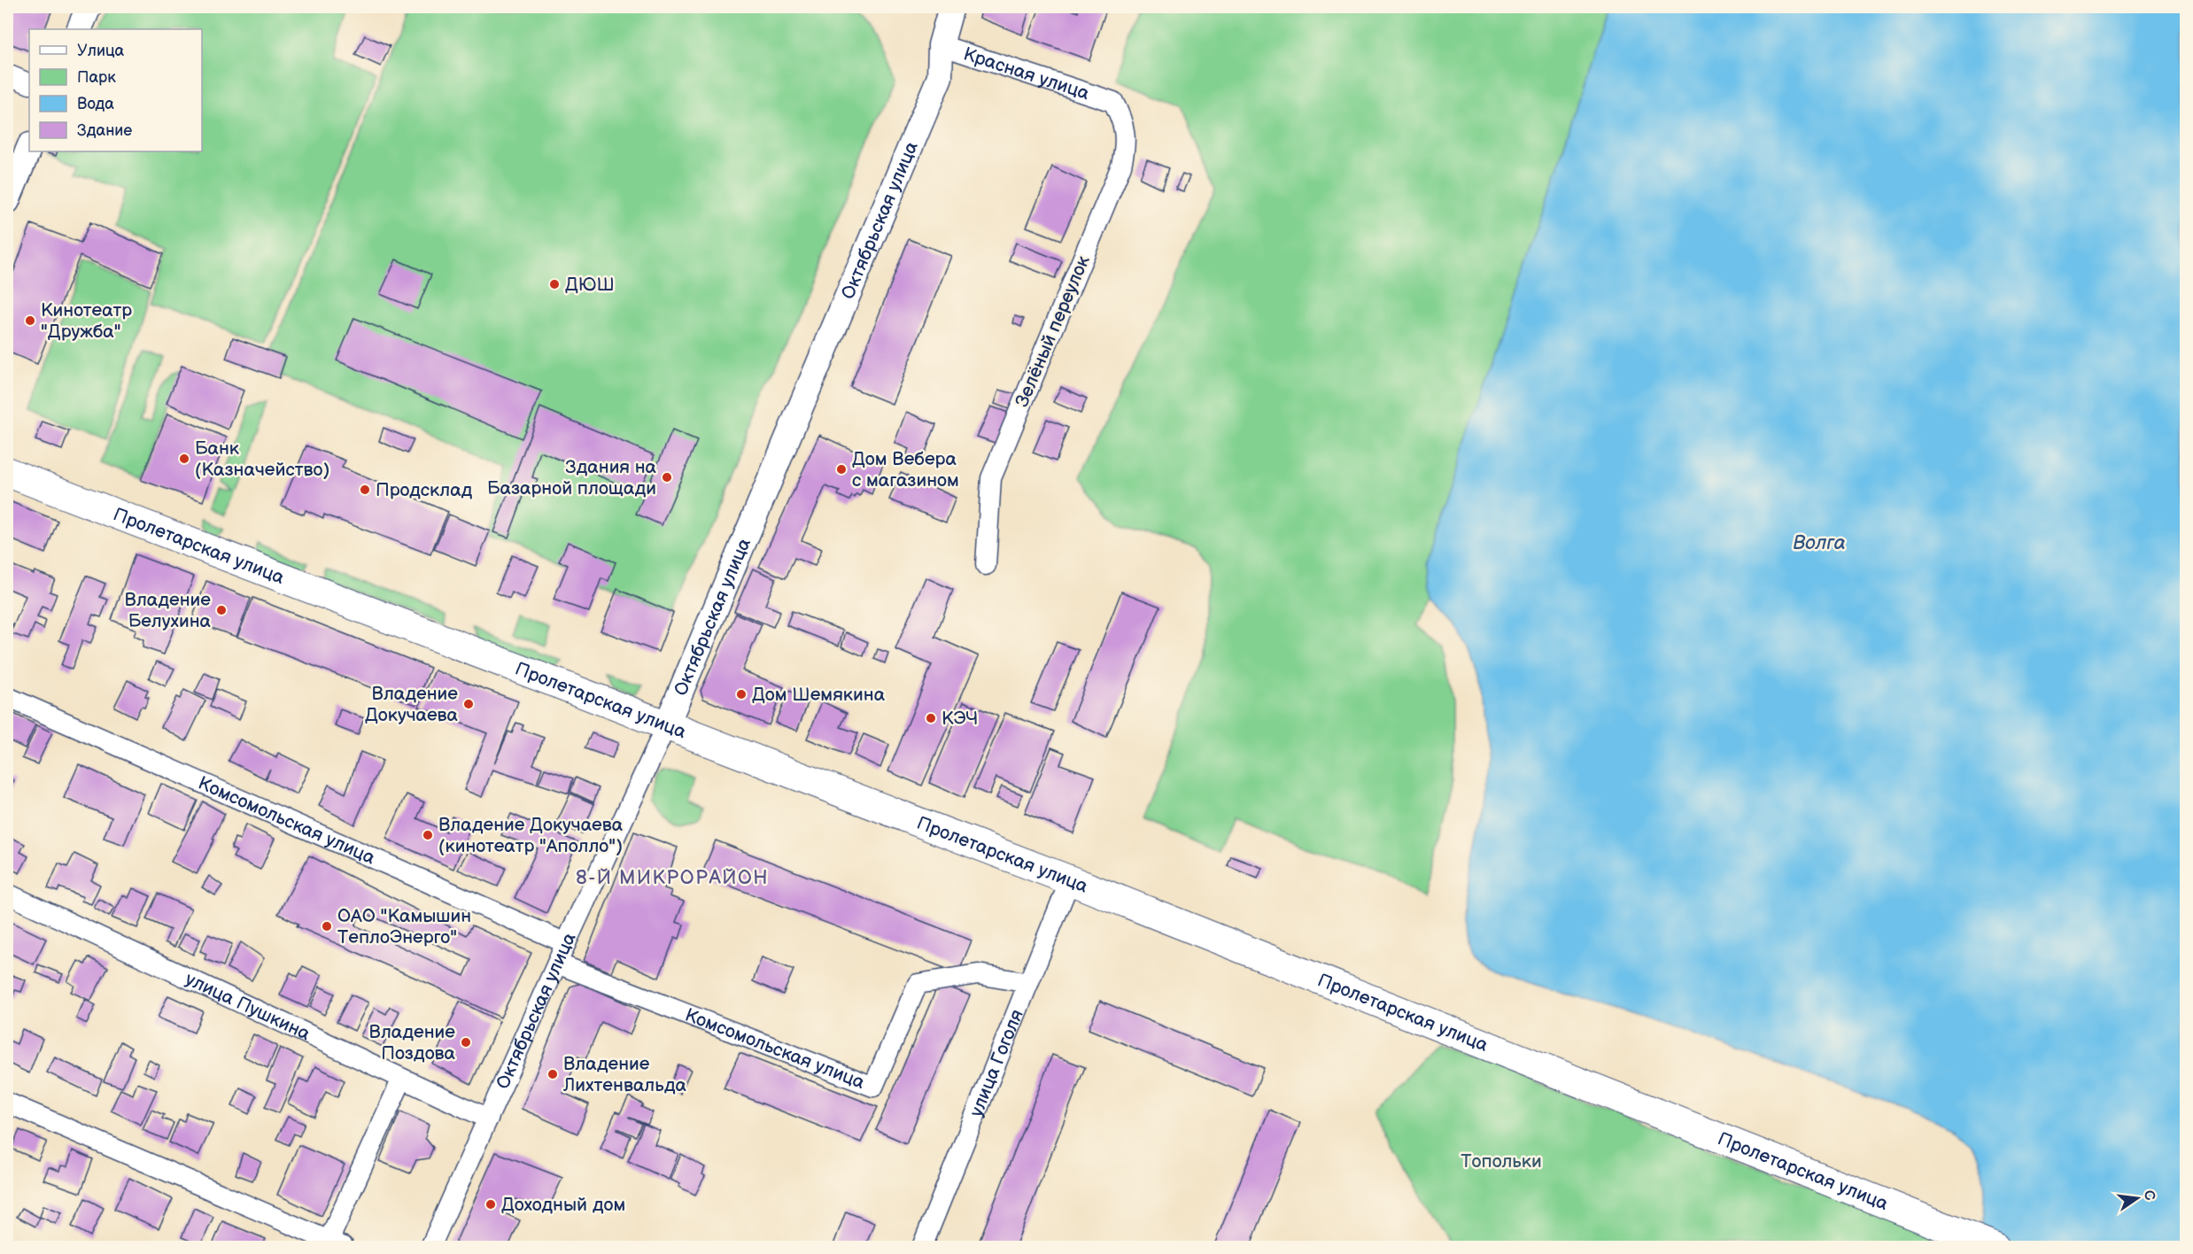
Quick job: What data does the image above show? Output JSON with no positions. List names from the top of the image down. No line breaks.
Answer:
{"streets":{"main road":["Пролетарская улица"],"street":["Красная улица","Октябрьская улица","Зелёный переулок","Комсомольская улица","улица Пушкина","улица Гоголя"]},"crossings":[["Красная улица","Октябрьская улица"],["Красная улица","Зелёный переулок"],["Октябрьская улица","Пролетарская улица"],["Октябрьская улица","Комсомольская улица"],["Октябрьская улица","улица Пушкина"],["Пролетарская улица","улица Гоголя"],["Комсомольская улица","улица Гоголя"]],"districts":["8-Й МИКРОРАЙОН"],"water":["Волга"],"parks":["Топольки"],"places":["ДЮШ","Кинотеатр \"Дружба\"","Банк (Казначейство)","Дом Вебера с магазином","Здания на Базарной площади","Продсклад","Владение Белухина","Дом Шемякина","Владение Докучаева","КЭЧ","Владение Докучаева (кинотеатр \"Аполло\")","ОАО \"Камышин ТеплоЭнерго\"","Владение Поздова","Владение Лихтенвальда","Доходный дом"],"legend":["Улица","Парк","Вода","Здание"],"north":"right"}
